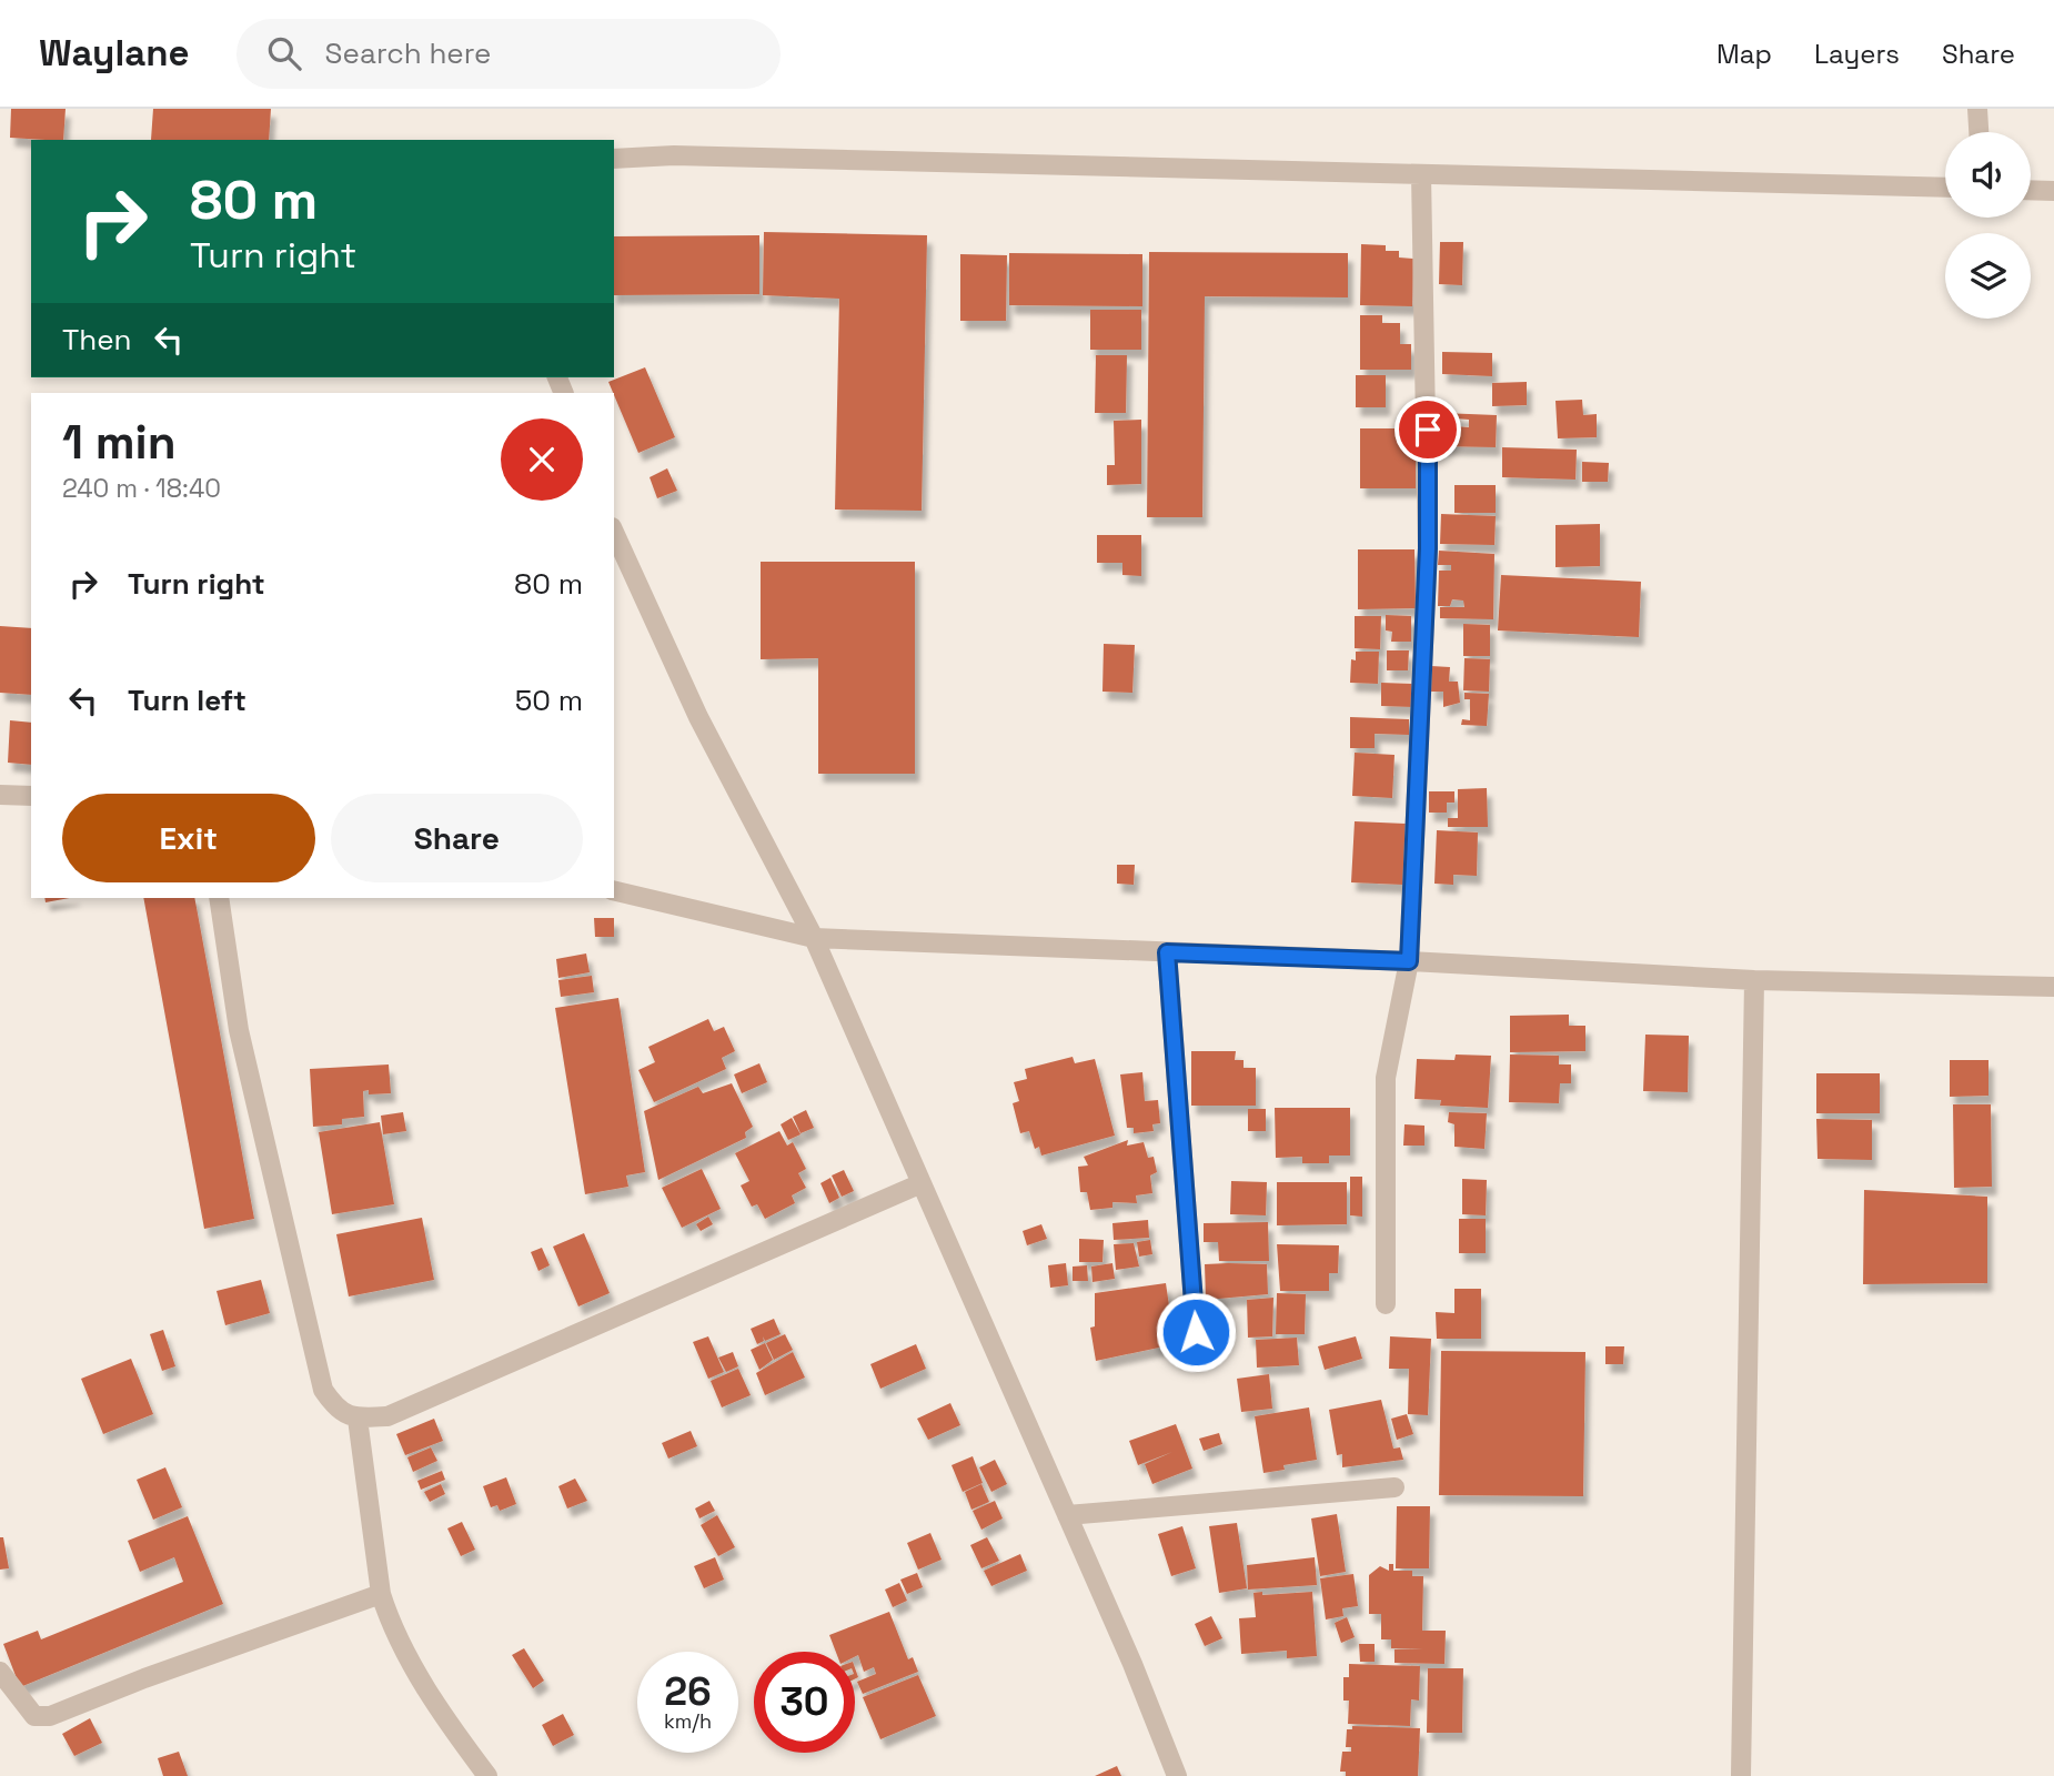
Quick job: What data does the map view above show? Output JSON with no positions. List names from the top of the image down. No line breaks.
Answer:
{"page":{"header":"Waylane","search":"Search here","nav":["Map","Layers","Share"],"turn":["80 m","Turn right"],"then":"Then","heading":["1 min","240 m · 18:40"],"list":[{"name":"Turn right","value":"80 m"},{"name":"Turn left","value":"50 m"}],"buttons":["Exit","Share"],"speed":"26 km/h","limit":"30"}}
